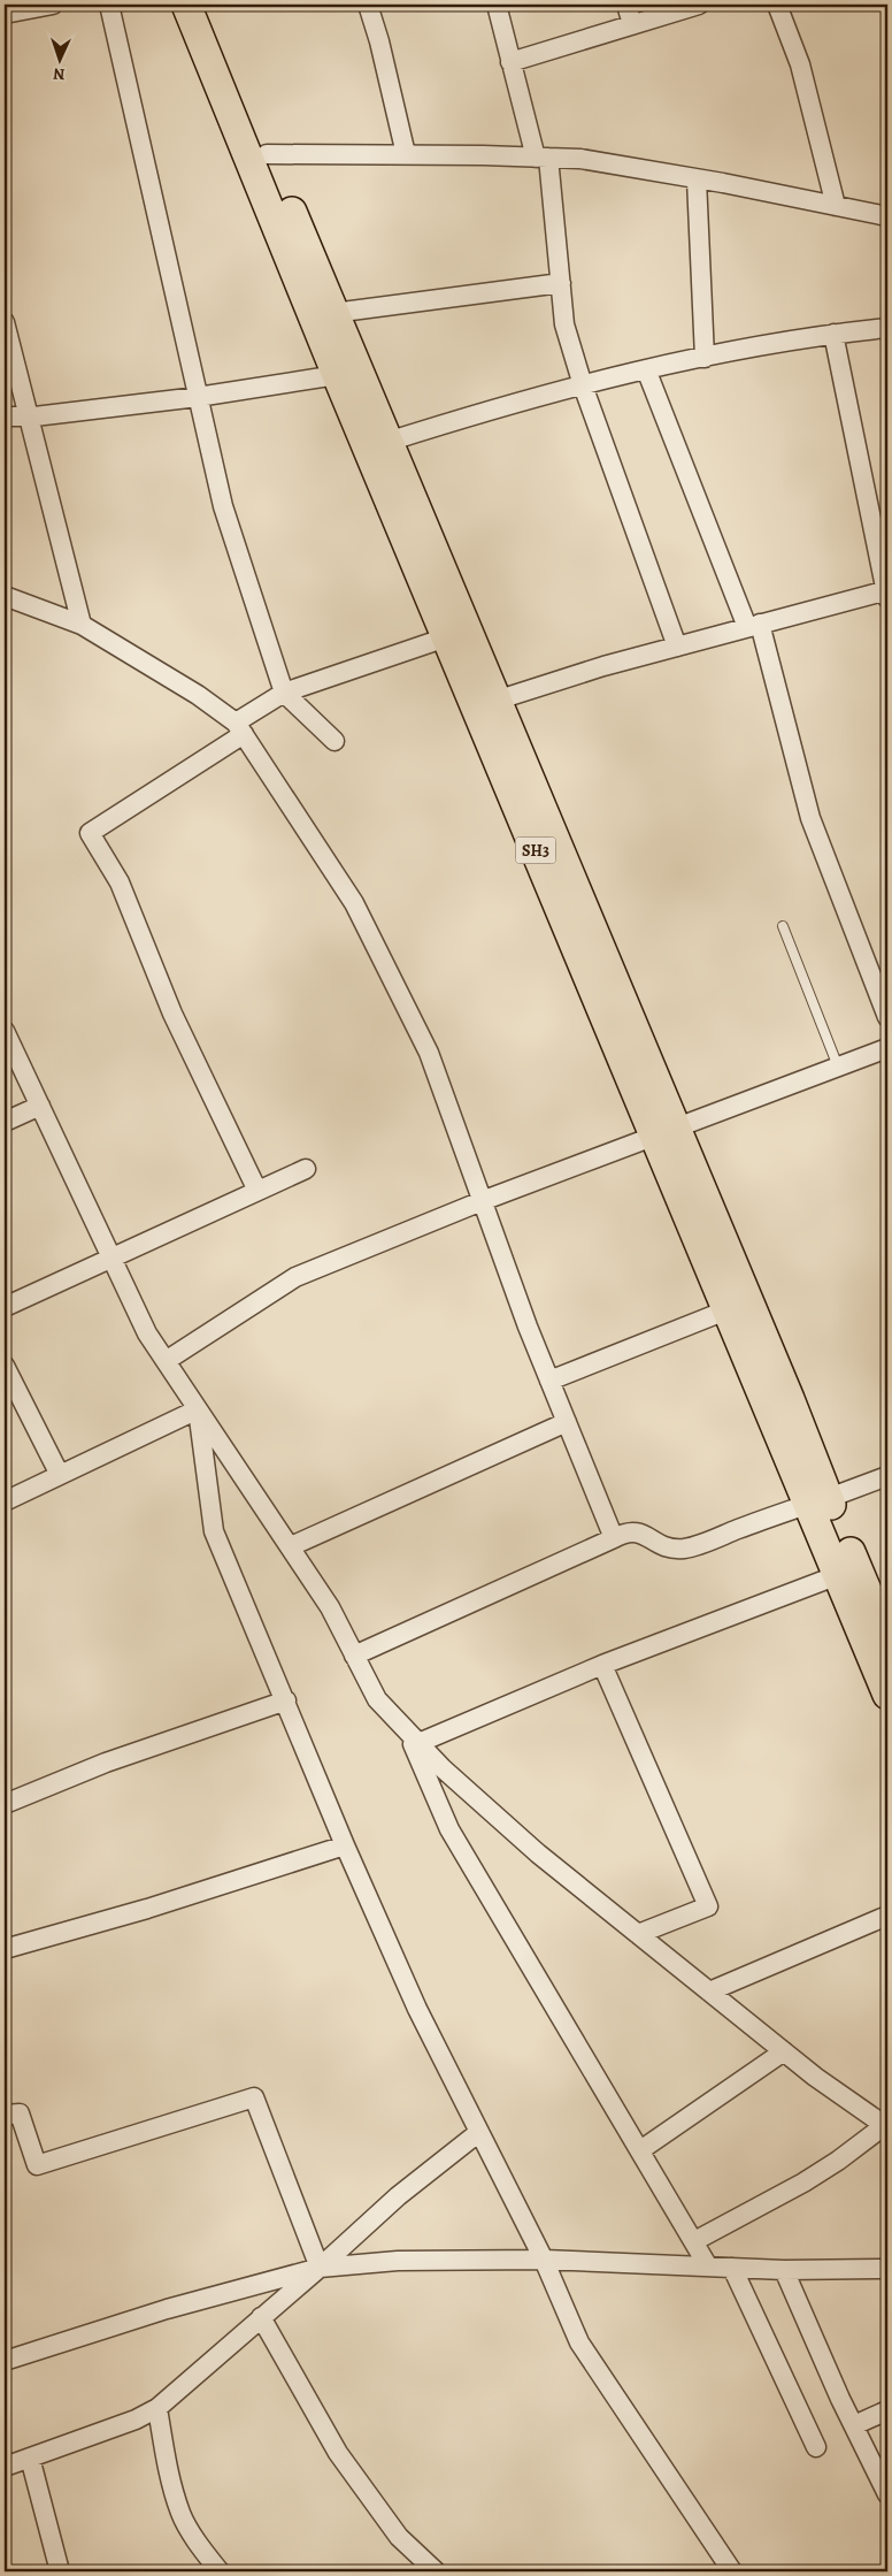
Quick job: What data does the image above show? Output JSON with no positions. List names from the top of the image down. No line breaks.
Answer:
{"streets":{"main road":["SH3"]},"north":"bottom"}
